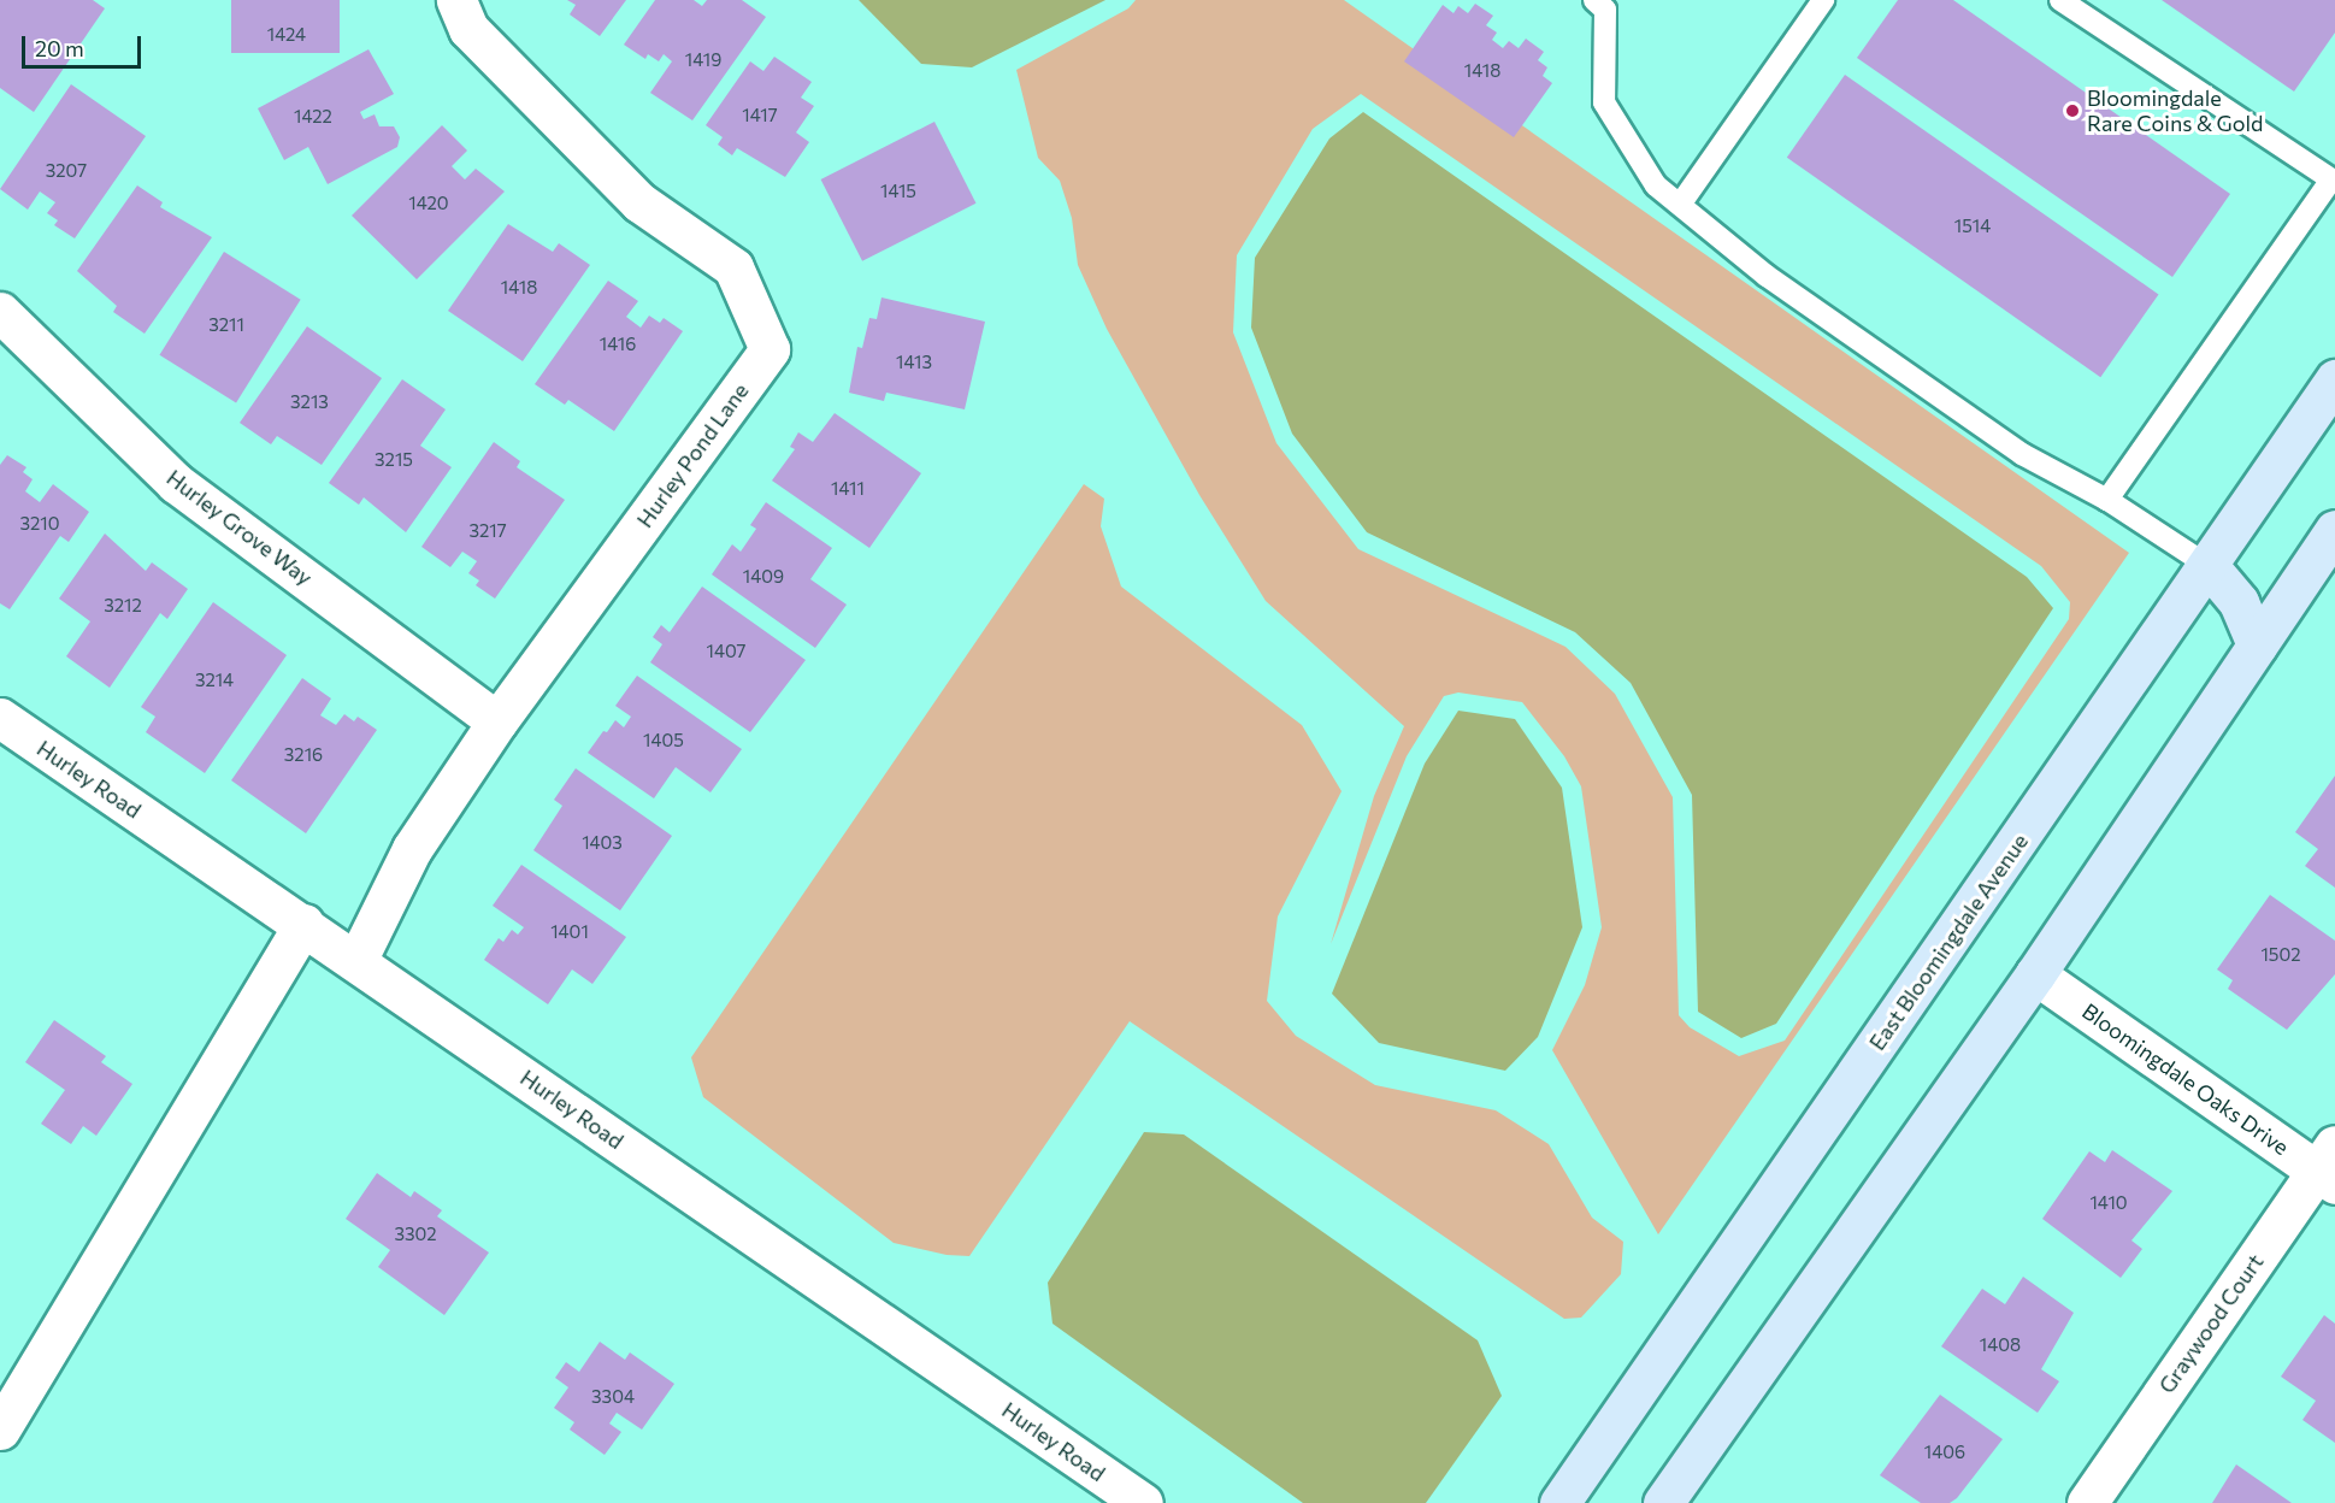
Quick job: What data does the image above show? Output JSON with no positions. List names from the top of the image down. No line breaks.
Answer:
{"streets":{"main road":["East Bloomingdale Avenue"],"street":["Hurley Pond Lane","Hurley Grove Way","Hurley Road","Bloomingdale Oaks Drive","Graywood Court"]},"crossings":[["Hurley Pond Lane","Hurley Grove Way"],["Hurley Pond Lane","Hurley Road"],["Bloomingdale Oaks Drive","Graywood Court"]],"places":["Bloomingdale Rare Coins & Gold"],"house_numbers":["1424","1419","1418","1417","1422","3207","1415","1420","1514","1418","3211","1416","1413","3213","3215","1411","3210","3217","1409","3212","1407","3214","1405","3216","1403","1401","1502","1410","3302","1408","3304","1406"],"scale_bar":"20 m"}
